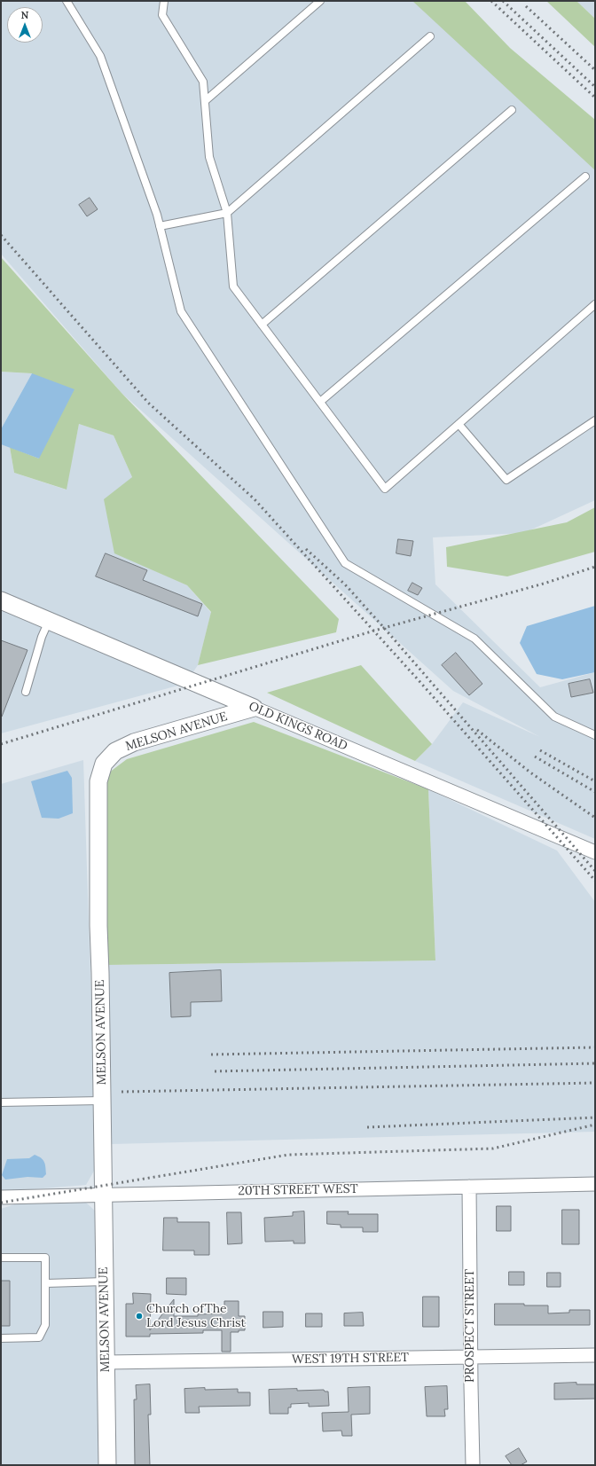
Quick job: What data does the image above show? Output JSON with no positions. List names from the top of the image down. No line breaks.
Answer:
{"streets":{"street":["OLD KINGS ROAD","MELSON AVENUE","20TH STREET WEST","PROSPECT STREET","WEST 19TH STREET"]},"crossings":[["OLD KINGS ROAD","MELSON AVENUE"],["MELSON AVENUE","20TH STREET WEST"],["MELSON AVENUE","WEST 19TH STREET"],["20TH STREET WEST","PROSPECT STREET"],["PROSPECT STREET","WEST 19TH STREET"]],"places":["Church ofThe Lord Jesus Christ"],"north":"top"}
